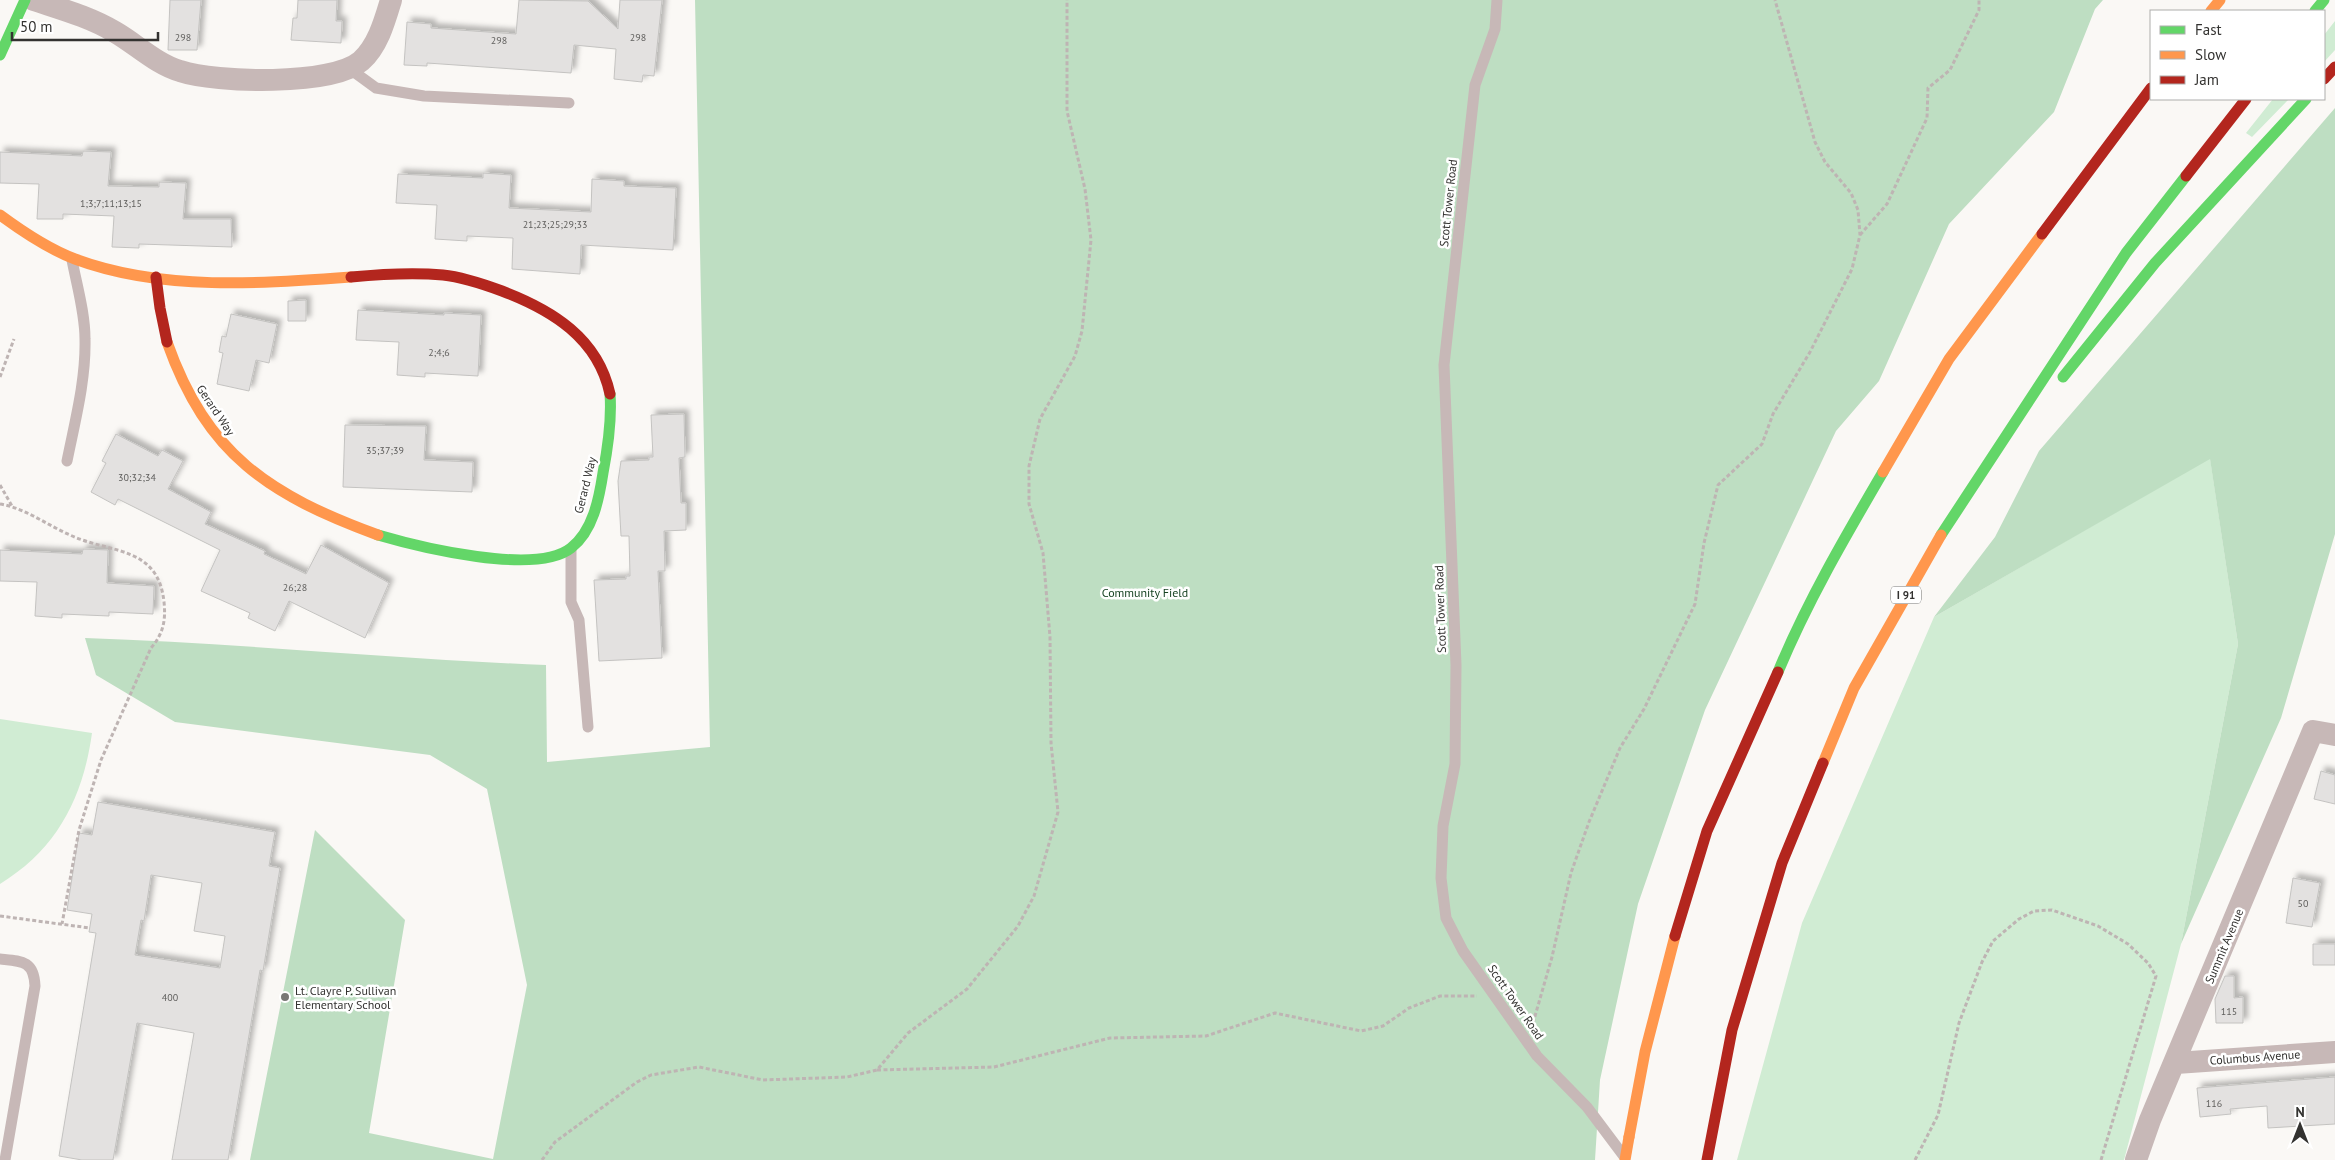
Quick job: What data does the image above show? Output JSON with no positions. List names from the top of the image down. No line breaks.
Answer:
{"streets":{"main road":["Gerard Way","I 91"],"street":["Summit Avenue","Columbus Avenue"],"lane":["Scott Tower Road"]},"crossings":[["Summit Avenue","Columbus Avenue"]],"parks":["Community Field"],"places":["Lt. Clayre P. Sullivan Elementary School"],"house_numbers":["298","298","298","1;3;7;11;13;15","21;23;25;29;33","2;4;6","35;37;39","30;32;34","26;28","50","400","115","116"],"legend":["Fast","Slow","Jam"],"scale_bar":"50 m","north":"top"}
